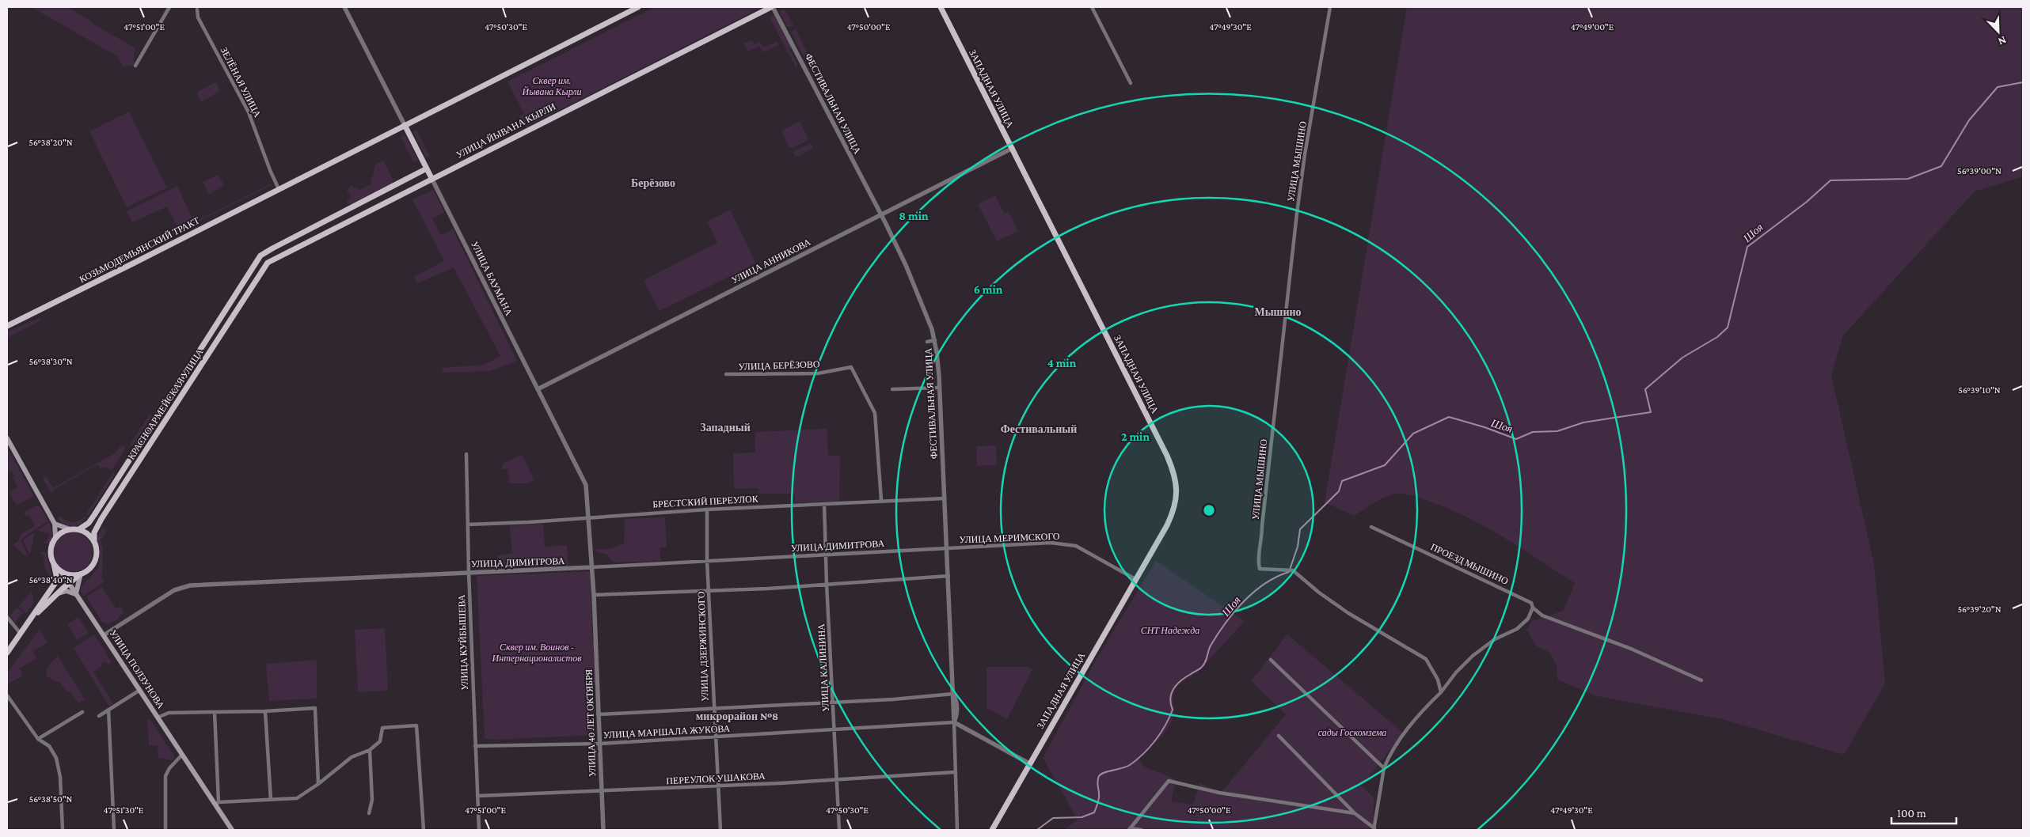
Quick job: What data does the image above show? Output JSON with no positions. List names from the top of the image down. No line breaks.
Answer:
{"streets":{"main road":["ЗАПАДНАЯ УЛИЦА","УЛИЦА ЙЫВАНА КЫРЛИ","КОЗЬМОДЕМЬЯНСКИЙ ТРАКТ","УЛИЦА БАУМАНА","КРАСНОАРМЕЙСКАЯ УЛИЦА","УЛИЦА ПОЛЗУНОВА"],"street":["ЗЕЛЁНАЯ УЛИЦА","ФЕСТИВАЛЬНАЯ УЛИЦА","УЛИЦА МЫШИНО","УЛИЦА АННИКОВА","УЛИЦА БЕРЁЗОВО","БРЕСТСКИЙ ПЕРЕУЛОК","УЛИЦА МЕРИМСКОГО","УЛИЦА ДИМИТРОВА","ПРОЕЗД МЫШИНО","УЛИЦА КУЙБЫШЕВА","УЛИЦА ДЗЕРЖИНСКОГО","УЛИЦА КАЛИНИНА","УЛИЦА 40 ЛЕТ ОКТЯБРЯ","УЛИЦА МАРШАЛА ЖУКОВА","ПЕРЕУЛОК УШАКОВА"]},"crossings":[["ЗЕЛЁНАЯ УЛИЦА","КОЗЬМОДЕМЬЯНСКИЙ ТРАКТ"],["ЗАПАДНАЯ УЛИЦА","УЛИЦА АННИКОВА"],["ЗАПАДНАЯ УЛИЦА","УЛИЦА МЕРИМСКОГО"],["ФЕСТИВАЛЬНАЯ УЛИЦА","УЛИЦА ЙЫВАНА КЫРЛИ"],["ФЕСТИВАЛЬНАЯ УЛИЦА","УЛИЦА АННИКОВА"],["ФЕСТИВАЛЬНАЯ УЛИЦА","БРЕСТСКИЙ ПЕРЕУЛОК"],["ФЕСТИВАЛЬНАЯ УЛИЦА","УЛИЦА МЕРИМСКОГО"],["ФЕСТИВАЛЬНАЯ УЛИЦА","УЛИЦА ДИМИТРОВА"],["ФЕСТИВАЛЬНАЯ УЛИЦА","УЛИЦА МАРШАЛА ЖУКОВА"],["ФЕСТИВАЛЬНАЯ УЛИЦА","ПЕРЕУЛОК УШАКОВА"],["УЛИЦА ЙЫВАНА КЫРЛИ","УЛИЦА БАУМАНА"],["УЛИЦА ЙЫВАНА КЫРЛИ","КРАСНОАРМЕЙСКАЯ УЛИЦА"],["УЛИЦА АННИКОВА","УЛИЦА БАУМАНА"],["УЛИЦА БАУМАНА","БРЕСТСКИЙ ПЕРЕУЛОК"],["УЛИЦА БАУМАНА","УЛИЦА ДИМИТРОВА"],["УЛИЦА БАУМАНА","УЛИЦА 40 ЛЕТ ОКТЯБРЯ"],["УЛИЦА БЕРЁЗОВО","БРЕСТСКИЙ ПЕРЕУЛОК"],["КРАСНОАРМЕЙСКАЯ УЛИЦА","УЛИЦА ПОЛЗУНОВА"],["БРЕСТСКИЙ ПЕРЕУЛОК","УЛИЦА КУЙБЫШЕВА"],["БРЕСТСКИЙ ПЕРЕУЛОК","УЛИЦА ДЗЕРЖИНСКОГО"],["БРЕСТСКИЙ ПЕРЕУЛОК","УЛИЦА КАЛИНИНА"],["УЛИЦА МЕРИМСКОГО","УЛИЦА ДИМИТРОВА"],["УЛИЦА ДИМИТРОВА","УЛИЦА КУЙБЫШЕВА"],["УЛИЦА ДИМИТРОВА","УЛИЦА ДЗЕРЖИНСКОГО"],["УЛИЦА ДИМИТРОВА","УЛИЦА КАЛИНИНА"],["УЛИЦА ДИМИТРОВА","УЛИЦА ПОЛЗУНОВА"],["УЛИЦА ДИМИТРОВА","УЛИЦА 40 ЛЕТ ОКТЯБРЯ"],["УЛИЦА КУЙБЫШЕВА","УЛИЦА МАРШАЛА ЖУКОВА"],["УЛИЦА КУЙБЫШЕВА","ПЕРЕУЛОК УШАКОВА"],["УЛИЦА ДЗЕРЖИНСКОГО","УЛИЦА МАРШАЛА ЖУКОВА"],["УЛИЦА ДЗЕРЖИНСКОГО","ПЕРЕУЛОК УШАКОВА"],["УЛИЦА КАЛИНИНА","УЛИЦА МАРШАЛА ЖУКОВА"],["УЛИЦА КАЛИНИНА","ПЕРЕУЛОК УШАКОВА"],["УЛИЦА 40 ЛЕТ ОКТЯБРЯ","УЛИЦА МАРШАЛА ЖУКОВА"],["УЛИЦА 40 ЛЕТ ОКТЯБРЯ","ПЕРЕУЛОК УШАКОВА"]],"districts":["Берёзово","Мышино","Западный","Фестивальный","микрорайон №8"],"water":["Шоя"],"parks":["Сквер им. Йывана Кырли","СНТ Надежда","Сквер им. Воинов - Интернационалистов","сады Госкомзема"],"scale_bar":"100 m","north":"bottom right","coordinates":["47°51'00\"E","47°50'30\"E","47°49'30\"E","47°50'00\"E","47°49'00\"E","56°38'20\"N","56°39'00\"N","56°38'30\"N","56°39'10\"N","56°38'40\"N","56°39'20\"N","56°38'50\"N","47°51'30\"E"],"rings":["8 min","6 min","4 min","2 min"]}
